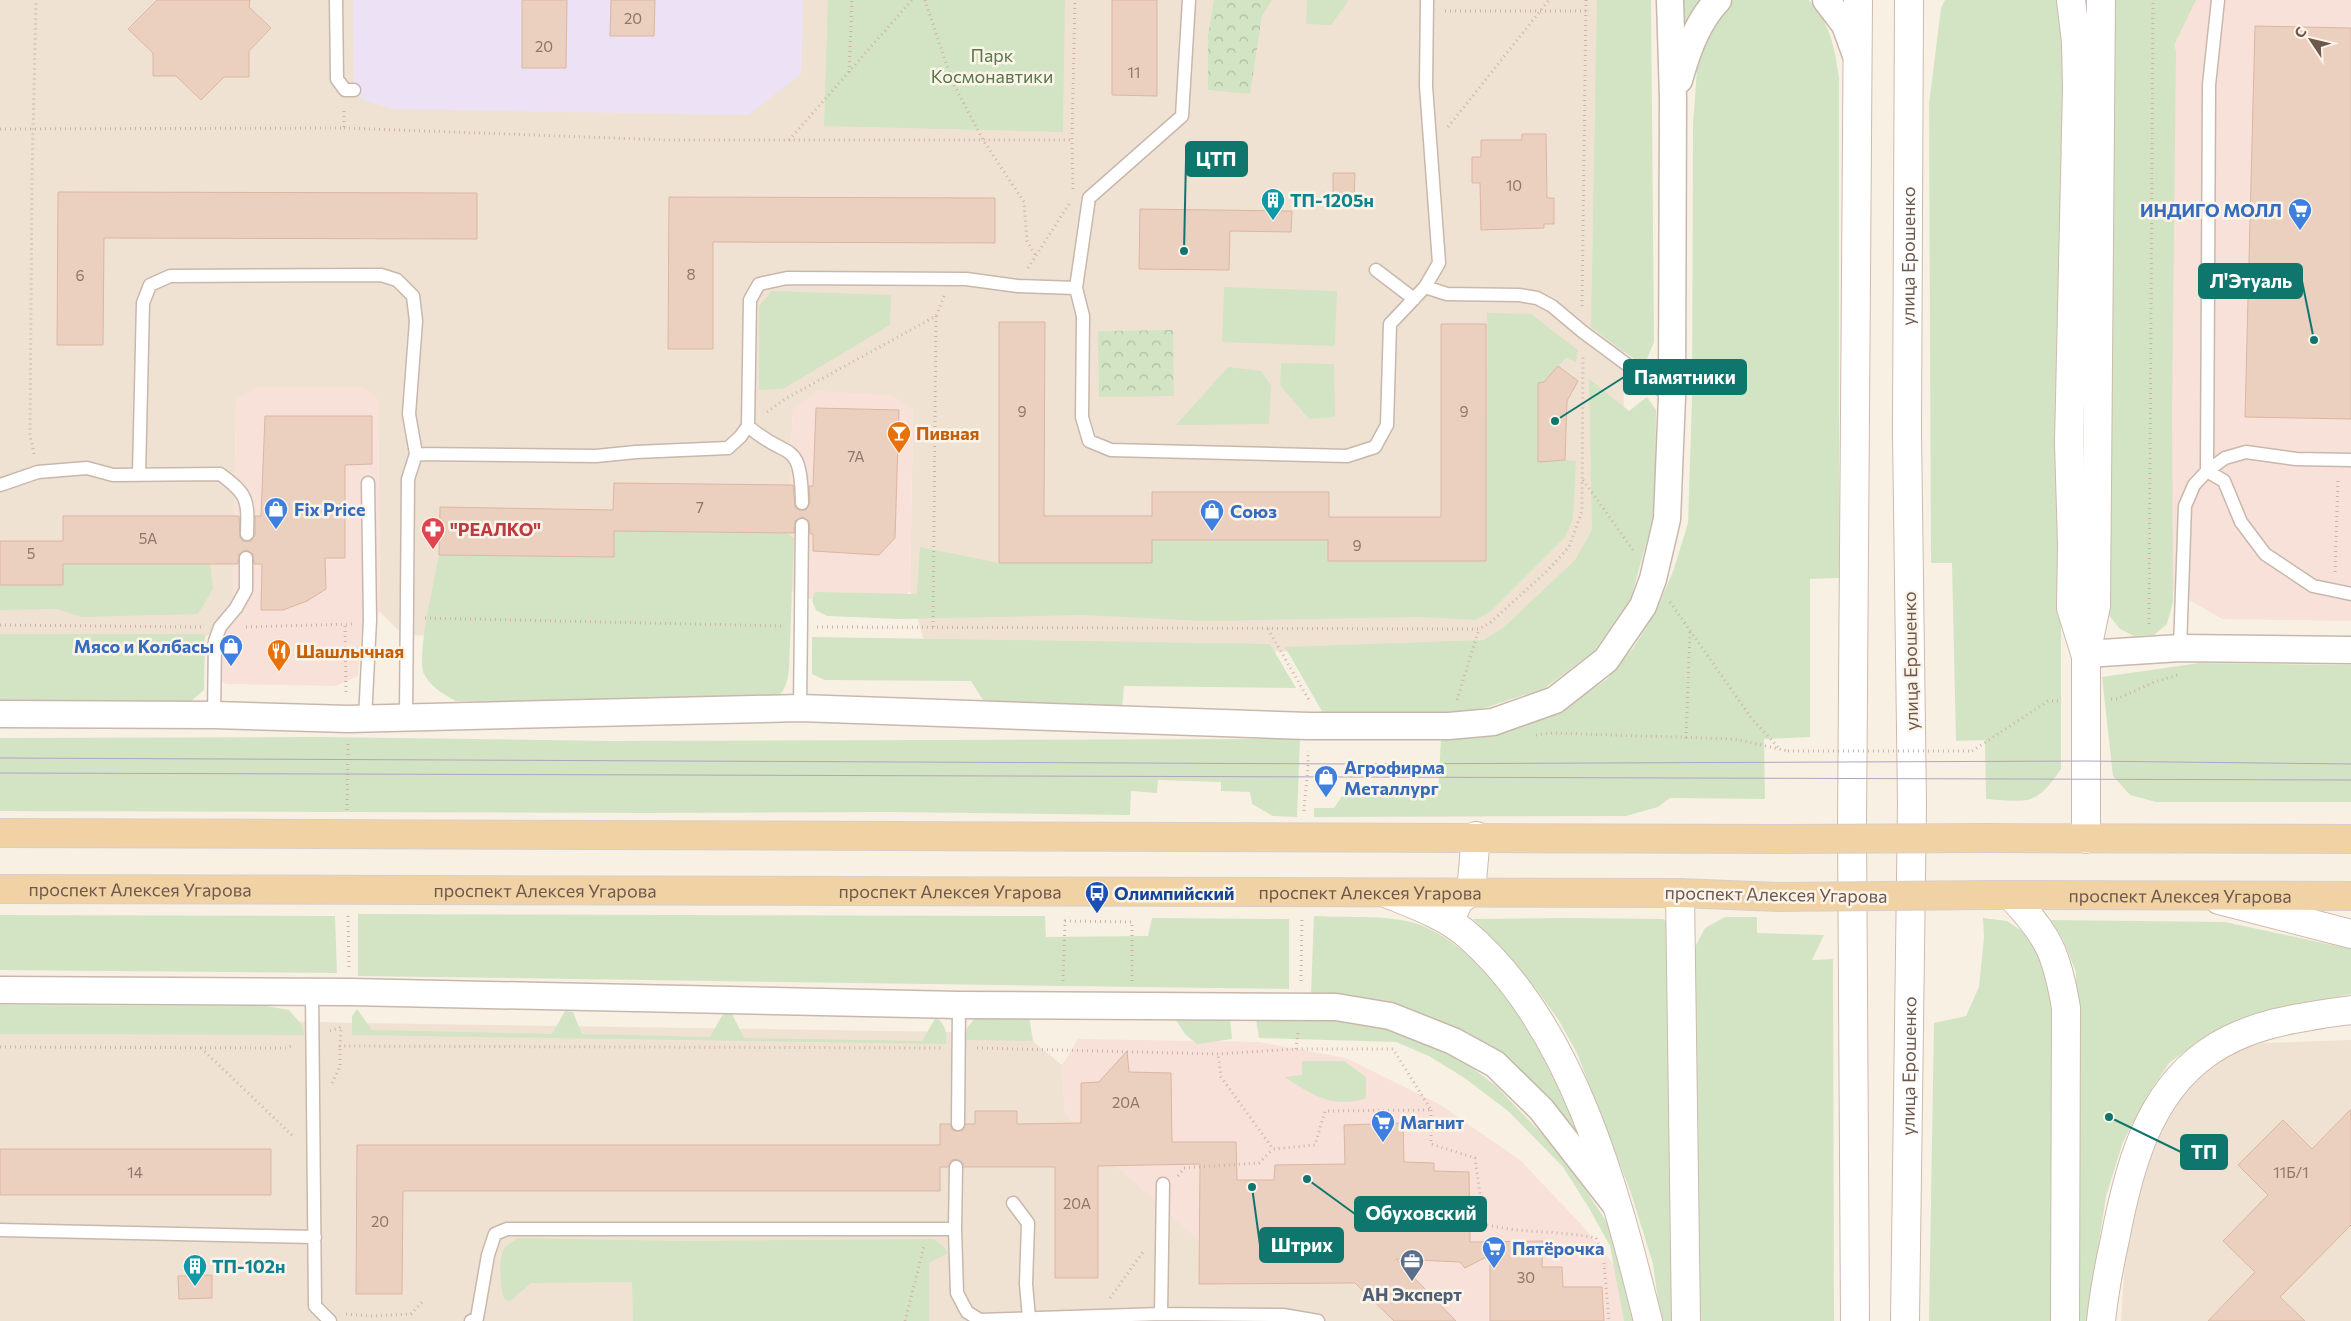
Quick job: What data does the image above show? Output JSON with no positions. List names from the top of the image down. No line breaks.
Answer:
{"streets":{"main road":["улица Ерошенко","проспект Алексея Угарова"]},"parks":["Парк Космонавтики"],"places":{"building":["ТП-1205н","ТП-102н"],"supermarket":["ИНДИГО МОЛЛ","Магнит","Пятёрочка"],"other":["ЦТП","Л'Этуаль","Памятники","ТП","Обуховский","Штрих"],"bar":["Пивная"],"shop":["Fix Price","Союз","Мясо и Колбасы","Агрофирма Металлург"],"pharmacy":["\"РЕАЛКО\""],"restaurant":["Шашлычная"],"bus stop":["Олимпийский"],"office":["АН Эксперт"]},"house_numbers":["20","20","11","10","8","6","9","9","7А","7","5А","9","5","20А","14","11Б/1","20А","20","30"],"north":"top left"}
